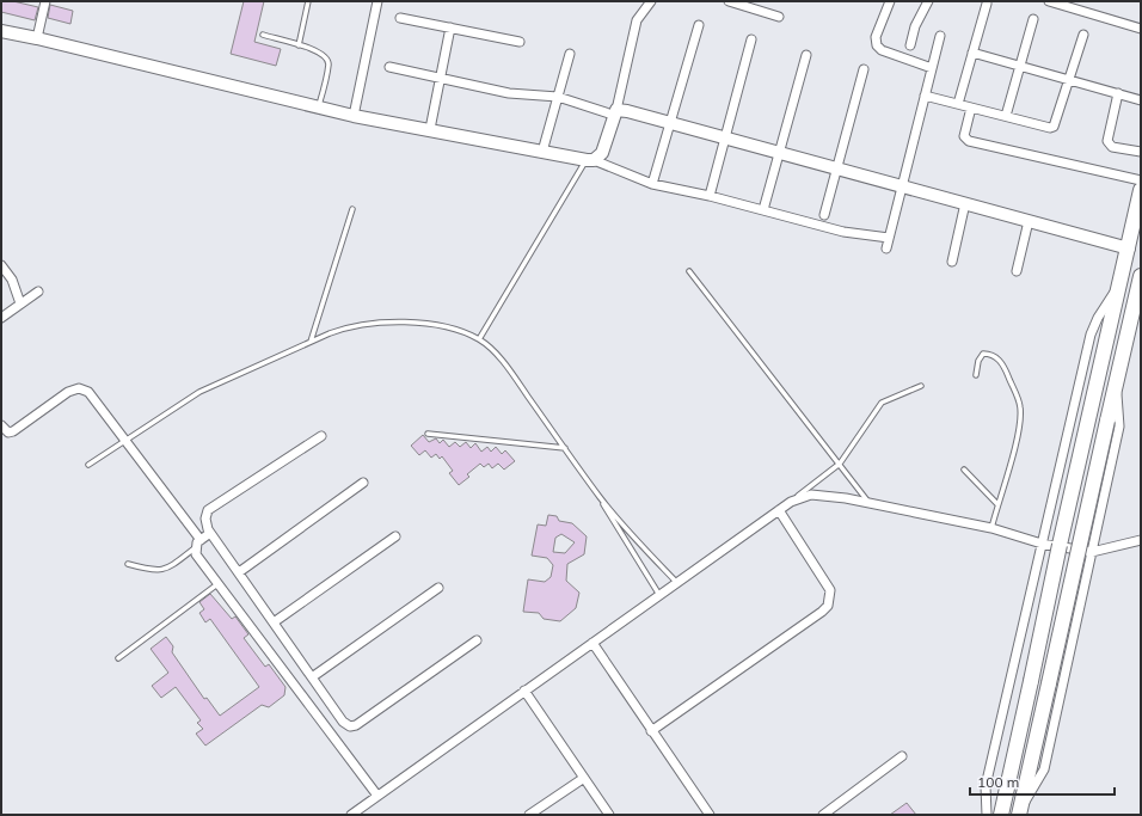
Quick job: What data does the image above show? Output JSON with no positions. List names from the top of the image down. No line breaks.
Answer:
{"scale_bar":"100 m"}
